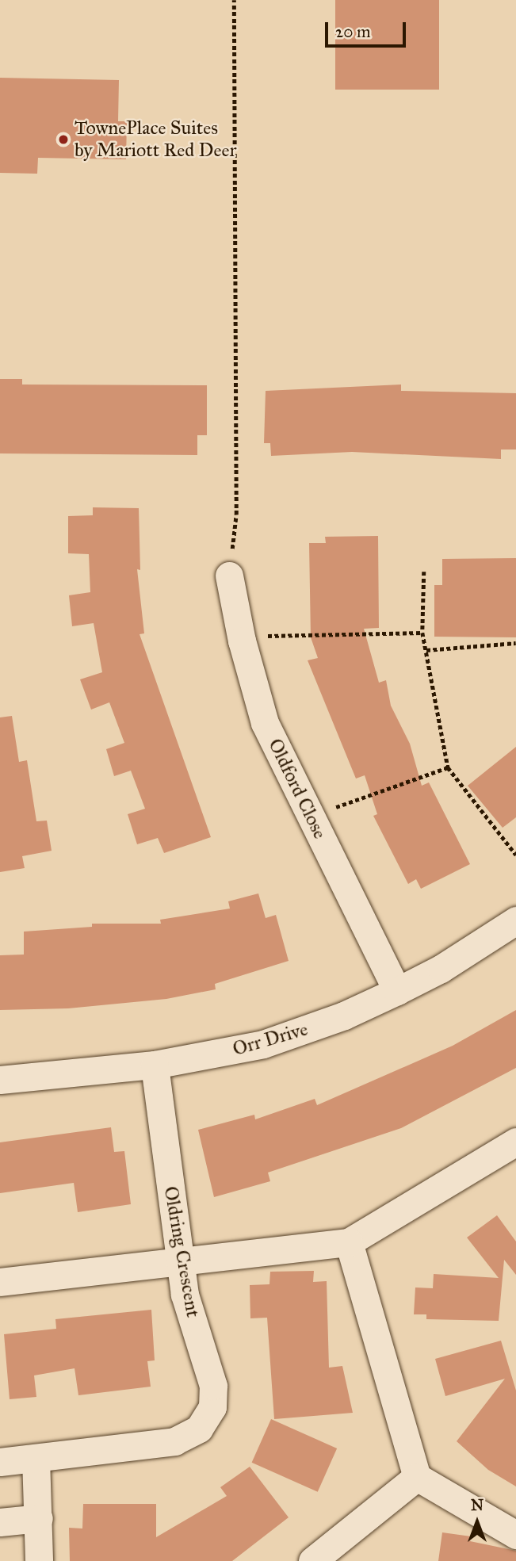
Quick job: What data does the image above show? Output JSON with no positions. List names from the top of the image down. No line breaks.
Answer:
{"streets":{"street":["Oldford Close","Orr Drive","Oldring Crescent"]},"crossings":[["Oldford Close","Orr Drive"],["Orr Drive","Oldring Crescent"]],"places":["TownePlace Suites by Mariott Red Deer"],"scale_bar":"20 m","north":"top"}
